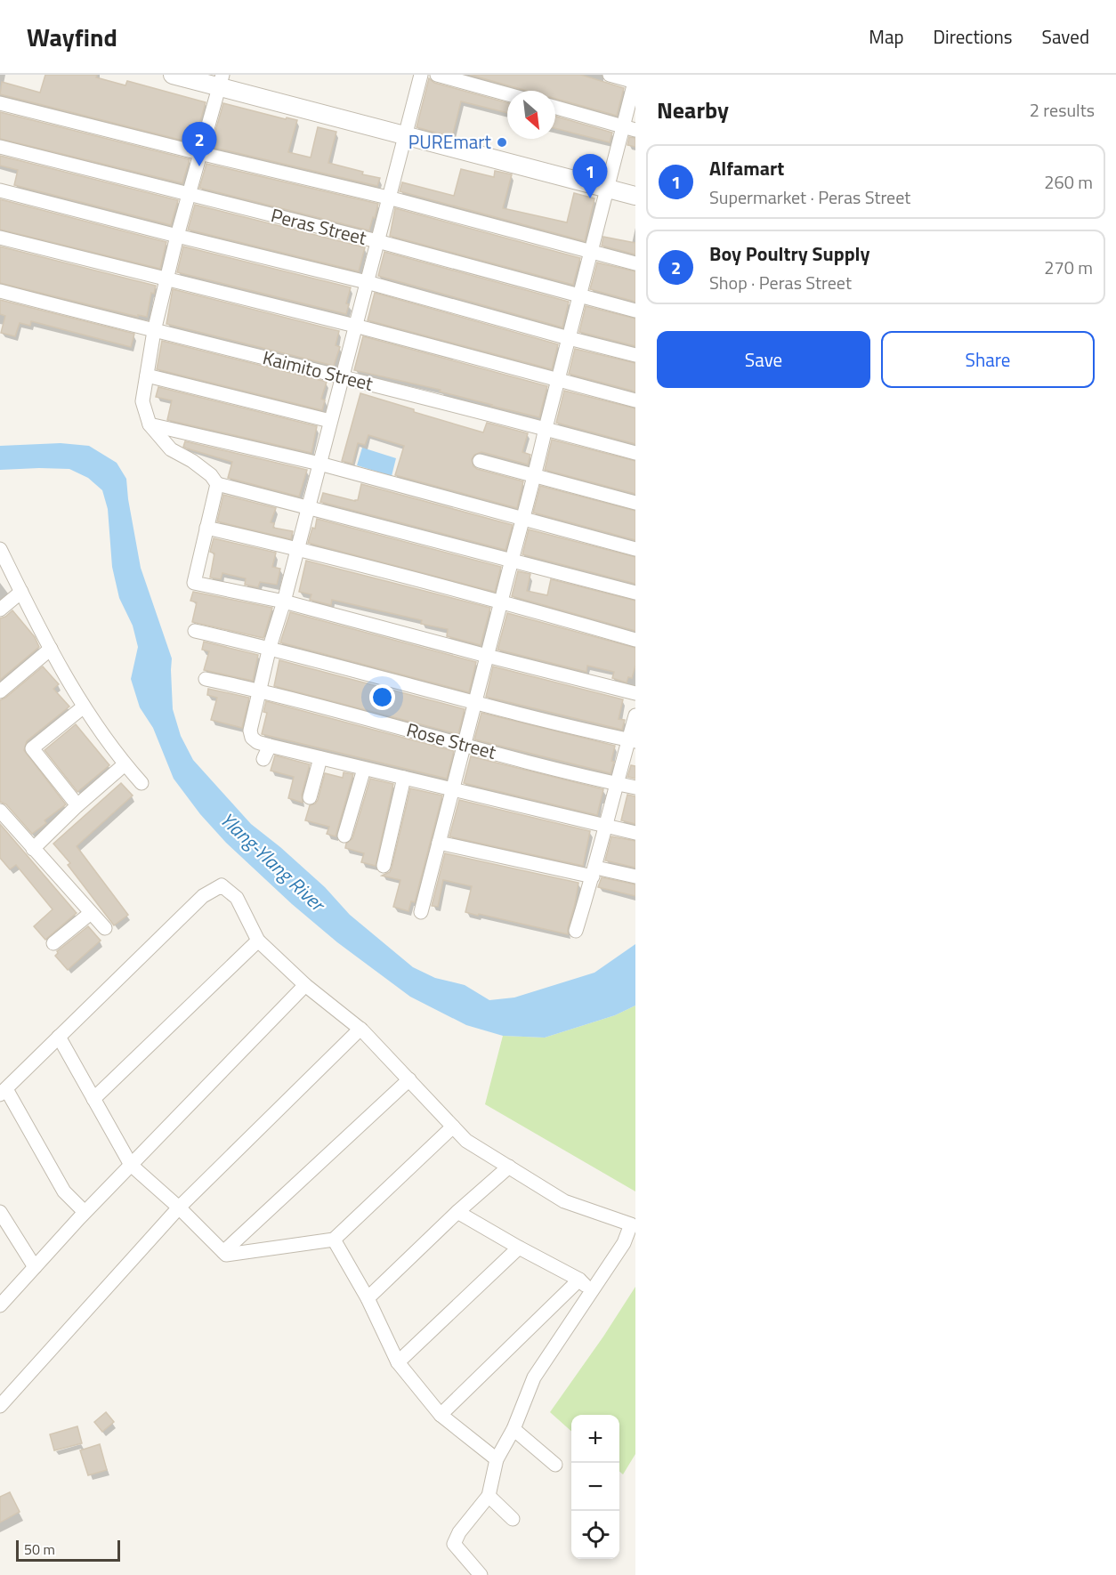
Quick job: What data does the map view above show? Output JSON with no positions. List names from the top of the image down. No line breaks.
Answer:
{"streets":{"street":["Peras Street","Kaimito Street","Rose Street"]},"water":["Ylang-Ylang River"],"places":["PUREmart"],"scale_bar":"50 m","north":"bottom right","page":{"header":"Wayfind","nav":["Map","Directions","Saved"],"heading":["Nearby","2 results"],"pins":["2","1"],"list":[{"mark":"1","name":"Alfamart","note":"Supermarket · Peras Street","value":"260 m"},{"mark":"2","name":"Boy Poultry Supply","note":"Shop · Peras Street","value":"270 m"}],"buttons":["Save","Share"],"map_buttons":["+","−"],"scale":"50 m"}}
